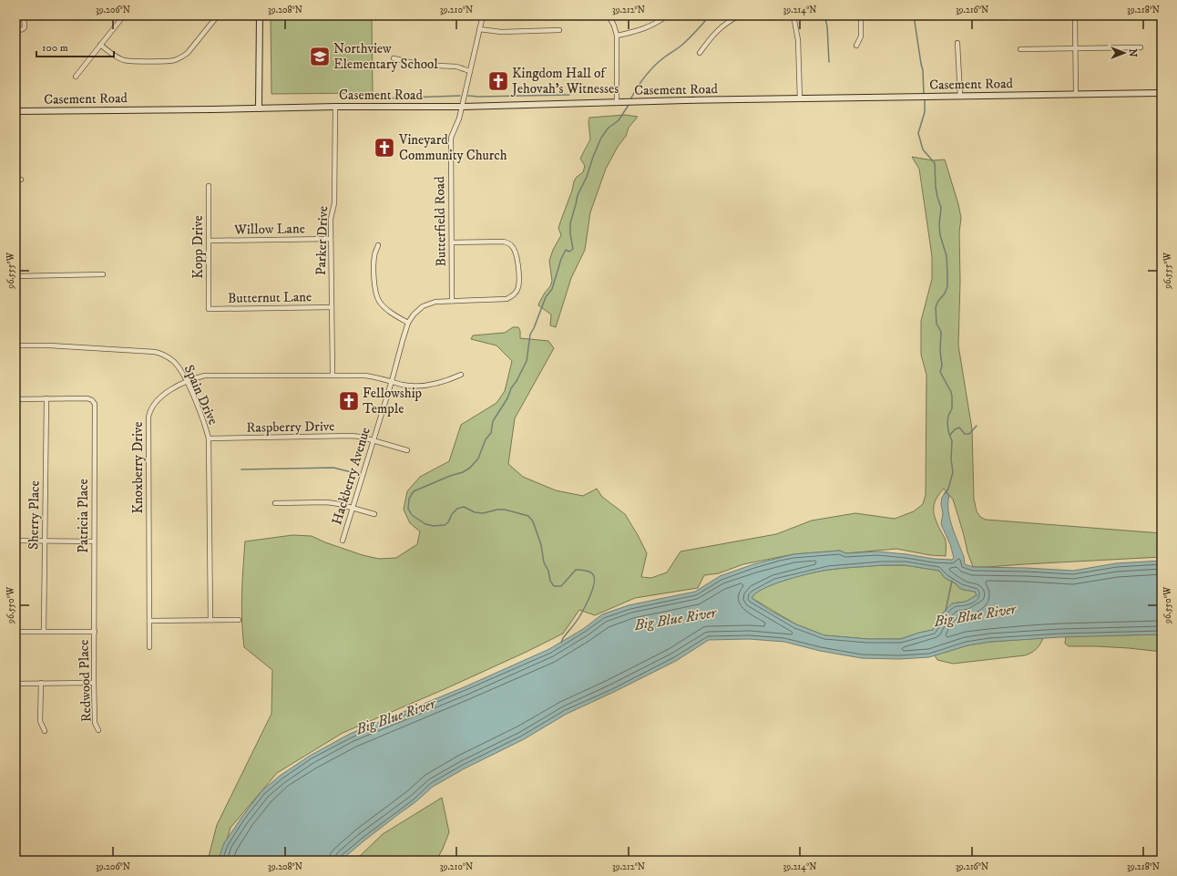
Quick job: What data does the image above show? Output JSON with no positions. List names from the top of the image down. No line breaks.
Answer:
{"streets":{"street":["Casement Road","Butterfield Road","Willow Lane","Parker Drive","Kopp Drive","Butternut Lane","Spain Drive","Raspberry Drive","Knoxberry Drive","Hackberry Avenue","Sherry Place","Patricia Place","Redwood Place"]},"crossings":[["Casement Road","Butterfield Road"],["Casement Road","Parker Drive"],["Butterfield Road","Hackberry Avenue"],["Willow Lane","Parker Drive"],["Willow Lane","Kopp Drive"],["Parker Drive","Butternut Lane"],["Parker Drive","Knoxberry Drive"],["Kopp Drive","Butternut Lane"],["Spain Drive","Raspberry Drive"],["Spain Drive","Knoxberry Drive"],["Raspberry Drive","Hackberry Avenue"],["Knoxberry Drive","Hackberry Avenue"],["Sherry Place","Patricia Place"],["Patricia Place","Redwood Place"]],"water":["Big Blue River"],"places":{"school or university":["Northview Elementary School"],"church":["Kingdom Hall of Jehovah's Witnesses","Vineyard Community Church","Fellowship Temple"]},"scale_bar":"100 m","north":"right","coordinates":["39.206°N","39.208°N","39.210°N","39.212°N","39.214°N","39.216°N","39.218°N","96.555°W","96.550°W"]}
